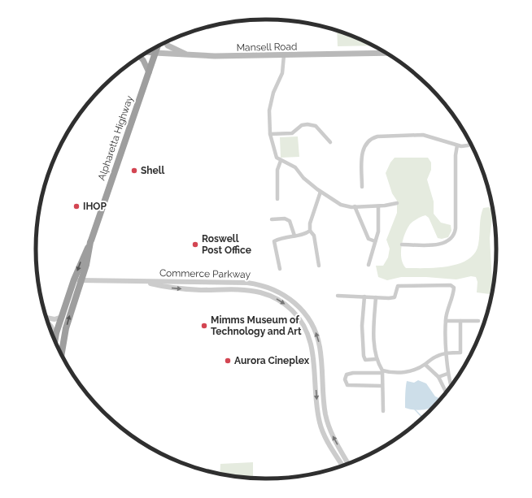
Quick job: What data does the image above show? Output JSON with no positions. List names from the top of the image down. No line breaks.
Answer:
{"streets":{"highway":["Alpharetta Highway"],"main road":["Mansell Road"],"street":["Commerce Parkway"]},"crossings":[["Mansell Road","Alpharetta Highway"],["Alpharetta Highway","Commerce Parkway"]],"places":["Shell","IHOP","Roswell Post Office","Mimms Museum of Technology and Art","Aurora Cineplex"]}
